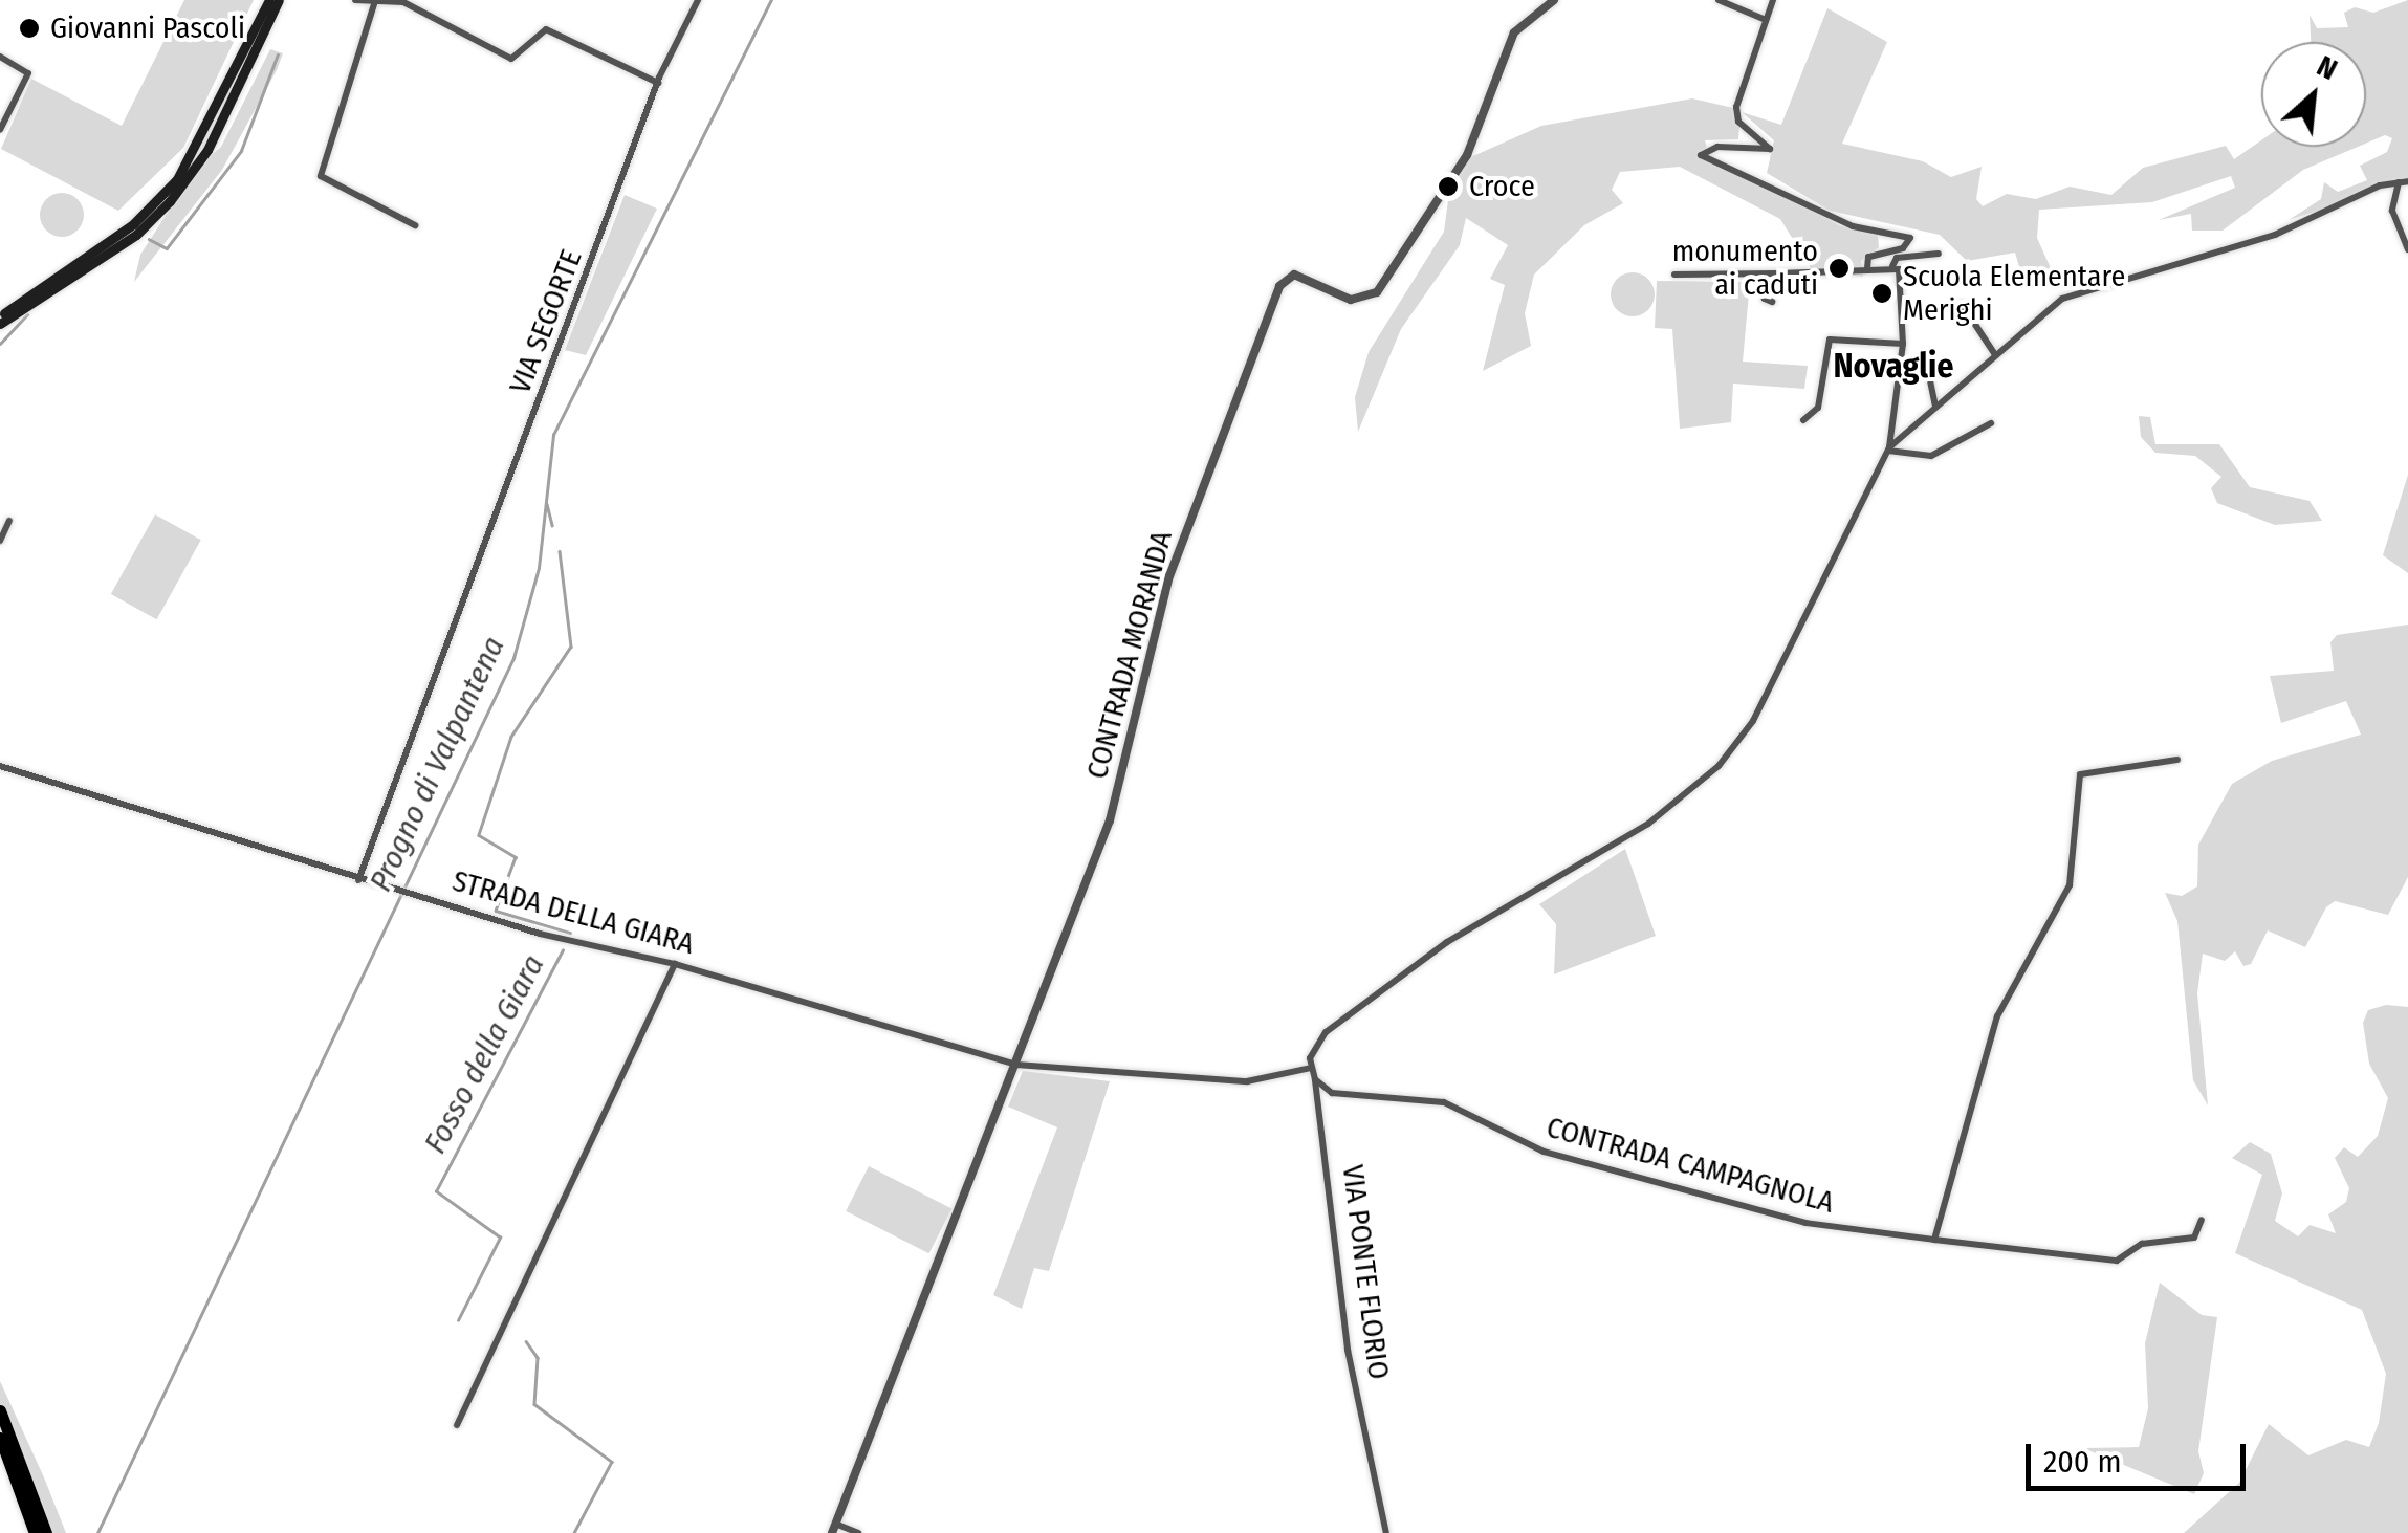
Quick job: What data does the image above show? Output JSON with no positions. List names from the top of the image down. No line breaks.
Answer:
{"streets":{"street":["VIA SEGORTE","CONTRADA MORANDA","STRADA DELLA GIARA","CONTRADA CAMPAGNOLA","VIA PONTE FLORIO"]},"crossings":[["VIA SEGORTE","STRADA DELLA GIARA"],["CONTRADA MORANDA","STRADA DELLA GIARA"],["CONTRADA CAMPAGNOLA","VIA PONTE FLORIO"]],"districts":["Novaglie"],"water":["Progno di Valpantena","Fosso della Giara"],"places":["Giovanni Pascoli","Croce","monumento ai caduti","Scuola Elementare Merighi"],"scale_bar":"200 m","north":"top right"}
